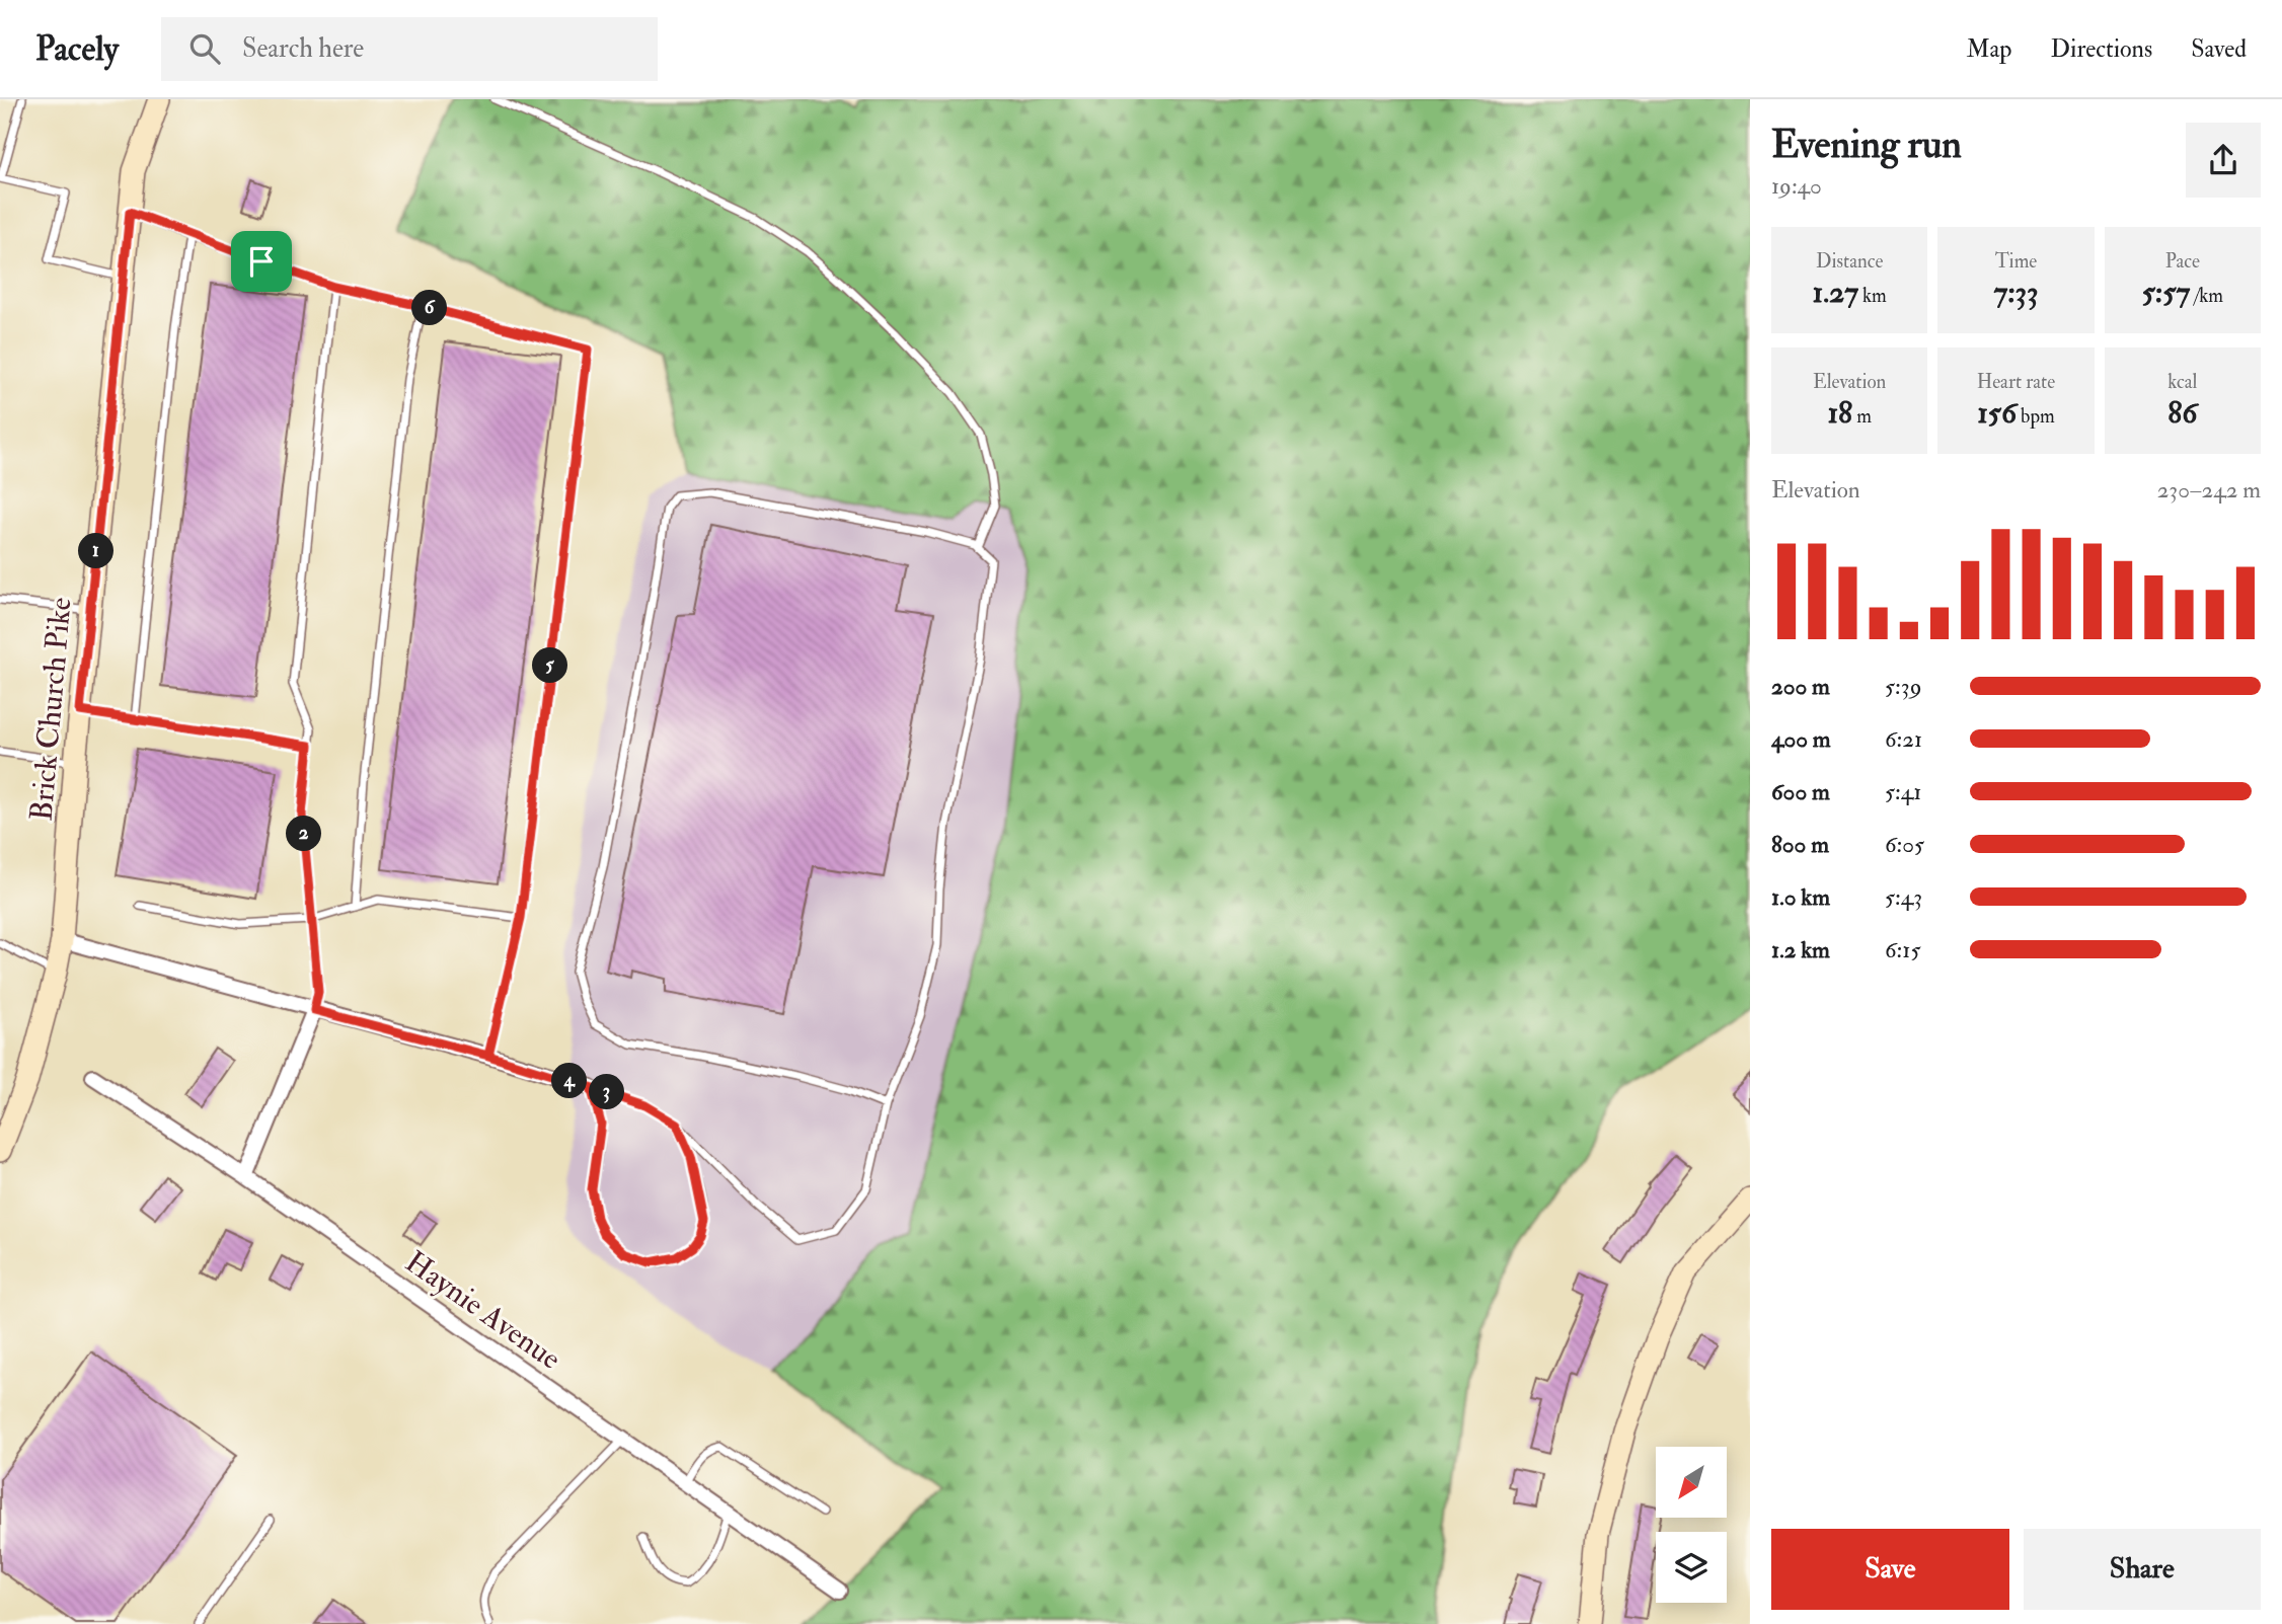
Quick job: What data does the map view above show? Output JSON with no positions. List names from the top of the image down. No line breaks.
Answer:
{"streets":{"main road":["Brick Church Pike"],"street":["Haynie Avenue"]},"north":"bottom left","page":{"header":"Pacely","search":"Search here","nav":["Map","Directions","Saved"],"heading":["Evening run","19:40"],"stats":[["Distance","1.27 km"],["Time","7:33"],["Pace","5:57 /km"],["Elevation","18 m"],["Heart rate","156 bpm"],["kcal","86"]],"pins":["6","1","5","2","4","3"],"chart":["Elevation","230–242 m"],"list":[{"name":"200 m","note":"5:39"},{"name":"400 m","note":"6:21"},{"name":"600 m","note":"5:41"},{"name":"800 m","note":"6:05"},{"name":"1.0 km","note":"5:43"},{"name":"1.2 km","note":"6:15"}],"buttons":["Save","Share"]}}
